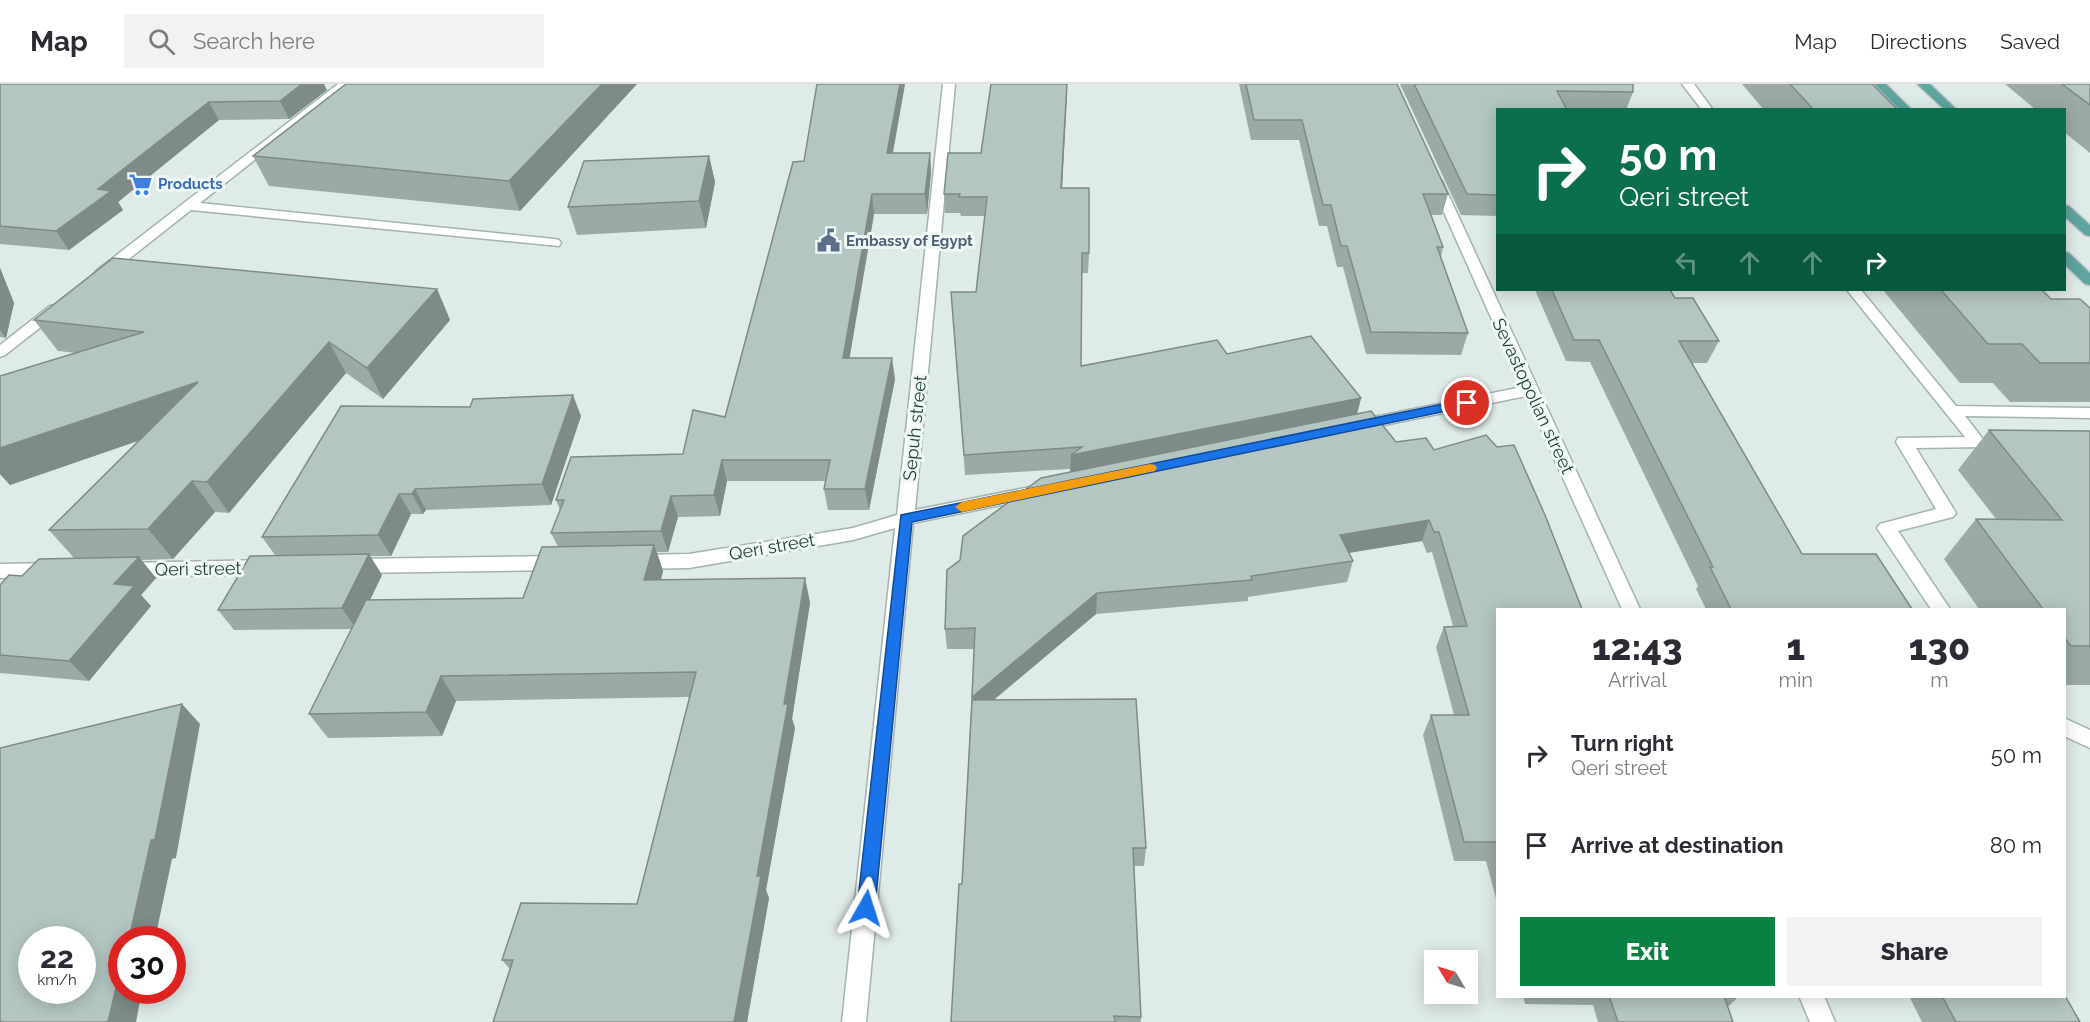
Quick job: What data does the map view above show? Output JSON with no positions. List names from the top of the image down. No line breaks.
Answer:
{"streets":{"street":["Sevastopolian street","Sepuh street","Qeri street"]},"crossings":[["Sepuh street","Qeri street"]],"places":{"supermarket":["Products"],"public building":["Embassy of Egypt"]},"north":"top left","page":{"header":"Map","search":"Search here","nav":["Map","Directions","Saved"],"turn":["50 m","Qeri street"],"eta":["12:43","Arrival","1","min","130","m"],"list":[{"name":"Turn right","note":"Qeri street","value":"50 m"},{"name":"Arrive at destination","value":"80 m"}],"buttons":["Exit","Share"],"speed":"22 km/h","limit":"30"}}
